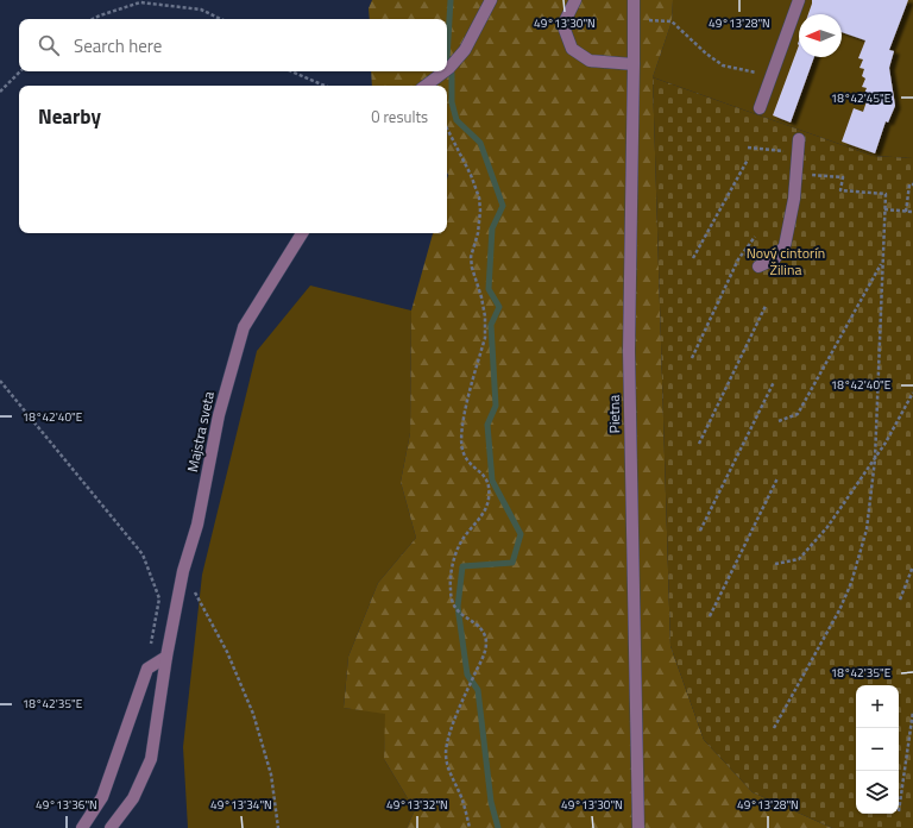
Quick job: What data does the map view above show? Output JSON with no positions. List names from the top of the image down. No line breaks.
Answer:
{"streets":{"street":["Pietna","Majstra sveta"]},"parks":["Nový cintorín Žilina"],"north":"left","page":{"search":"Search here","heading":["Nearby","0 results"],"map_buttons":["+","−"]},"coordinates":["49°13'30\"N","49°13'28\"N","18°42'45\"E","18°42'40\"E","18°42'35\"E","49°13'36\"N","49°13'34\"N","49°13'32\"N"]}
